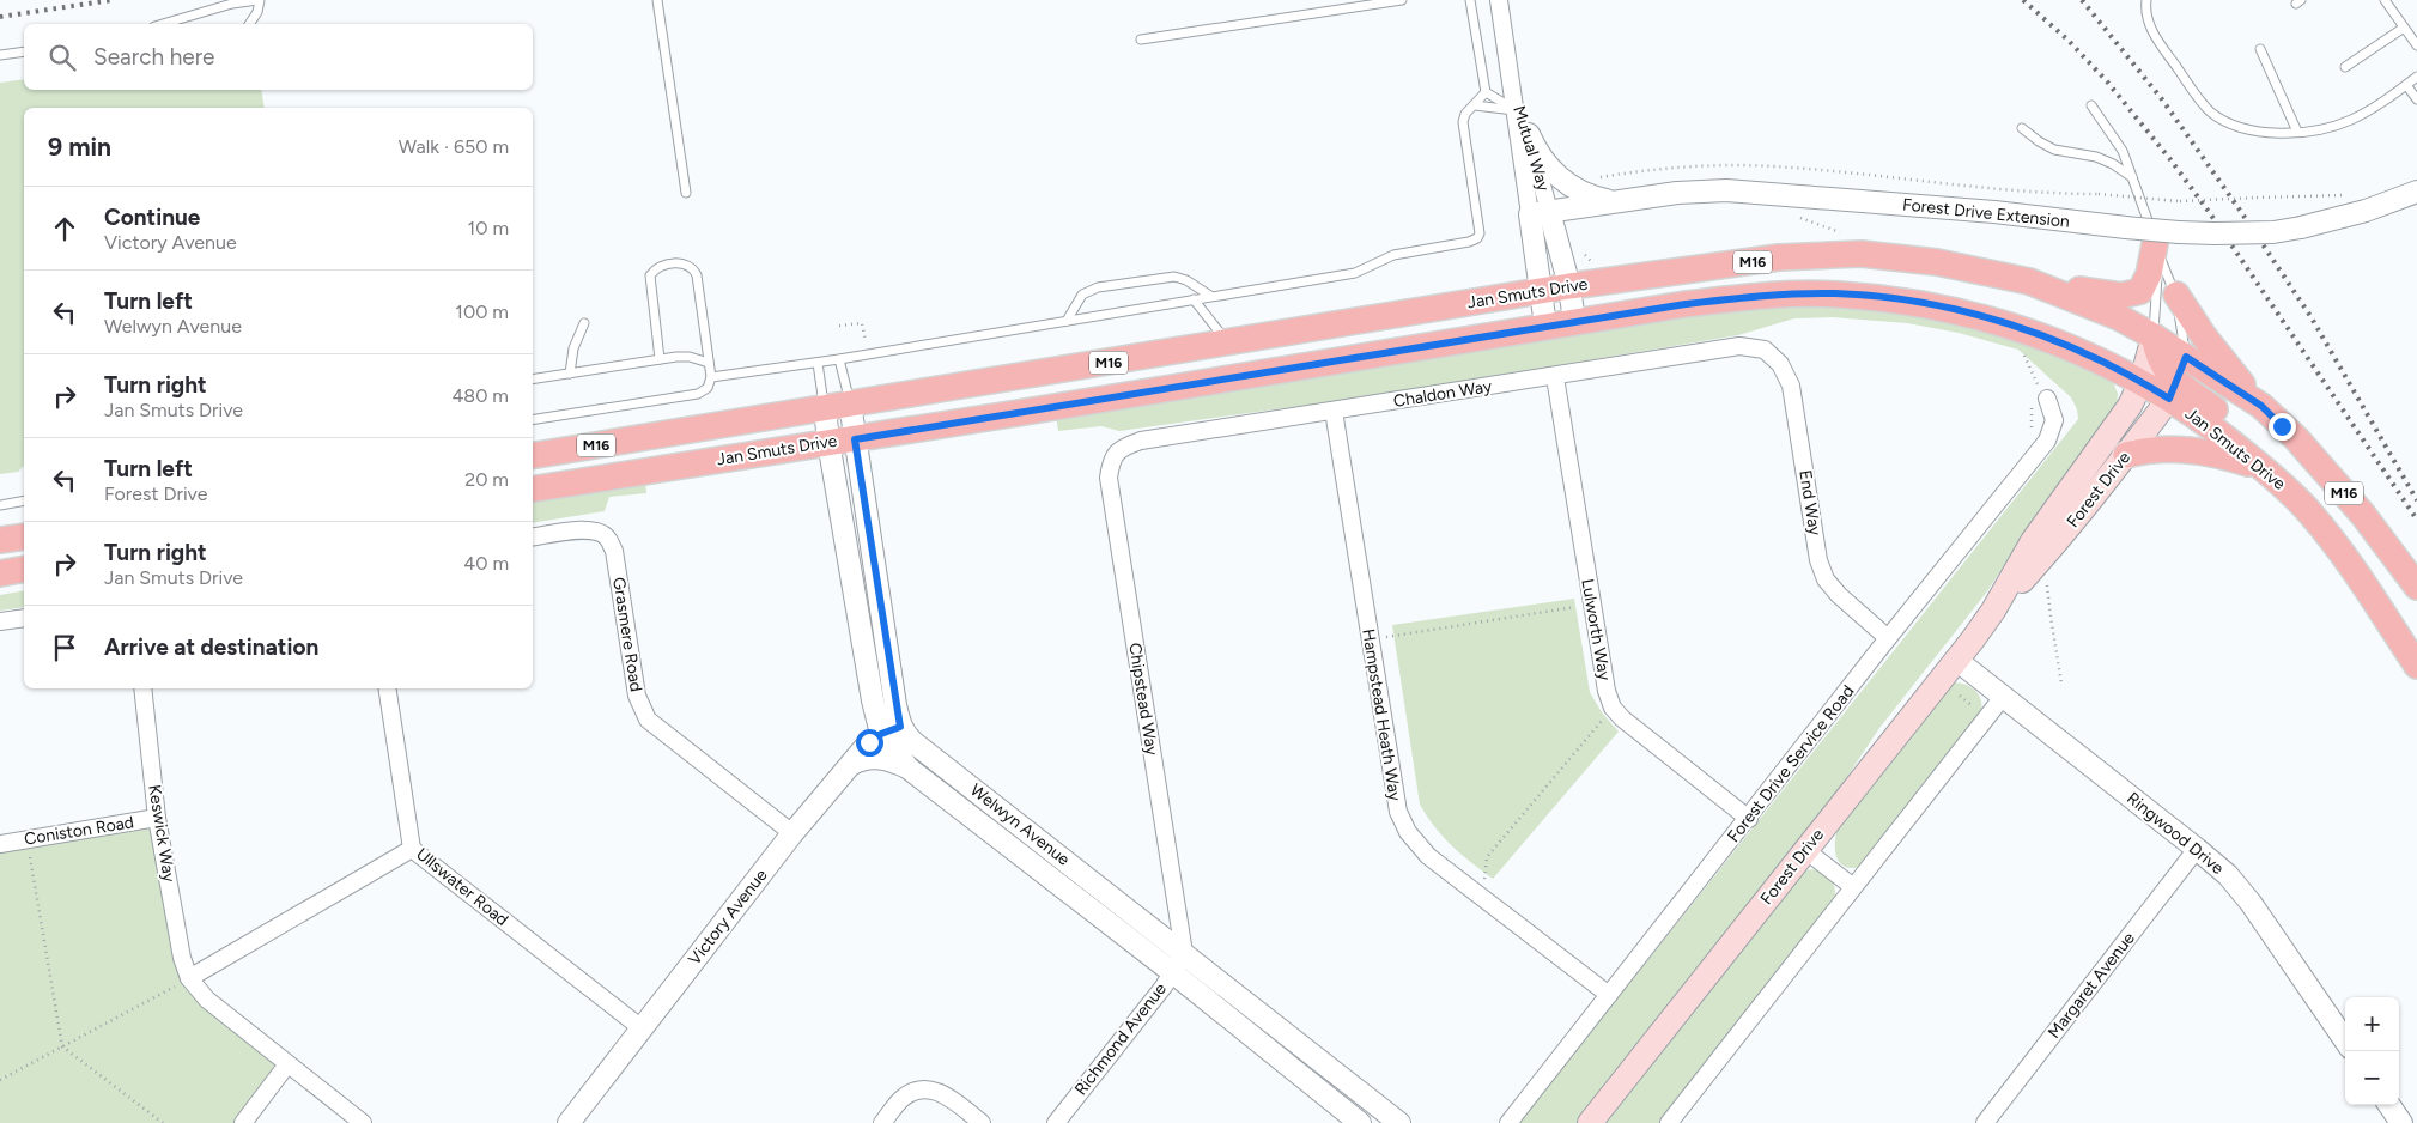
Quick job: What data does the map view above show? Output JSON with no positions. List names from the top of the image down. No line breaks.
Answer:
{"streets":{"main road":["M16","Jan Smuts Drive","Forest Drive"],"street":["Mutual Way","Forest Drive Extension","Chaldon Way","End Way","Lulworth Way","Grasmere Road","Chipstead Way","Hampstead Heath Way","Forest Drive Service Road","Welwyn Avenue","Coniston Road","Keswick Way","Ringwood Drive","Ullswater Road","Victory Avenue","Margaret Avenue","Richmond Avenue"]},"crossings":[["Mutual Way","Forest Drive Extension"],["Mutual Way","Jan Smuts Drive"],["Jan Smuts Drive","Forest Drive"],["Jan Smuts Drive","Welwyn Avenue"],["Chaldon Way","End Way"],["Chaldon Way","Lulworth Way"],["Chaldon Way","Chipstead Way"],["Chaldon Way","Hampstead Heath Way"],["Forest Drive","Ringwood Drive"],["End Way","Forest Drive Service Road"],["Grasmere Road","Victory Avenue"],["Chipstead Way","Welwyn Avenue"],["Chipstead Way","Richmond Avenue"],["Hampstead Heath Way","Forest Drive Service Road"],["Welwyn Avenue","Victory Avenue"],["Welwyn Avenue","Richmond Avenue"],["Coniston Road","Keswick Way"],["Ringwood Drive","Margaret Avenue"],["Ullswater Road","Victory Avenue"]],"page":{"search":"Search here","heading":["9 min","Walk · 650 m"],"list":[["Continue","Victory Avenue","10 m"],["Turn left","Welwyn Avenue","100 m"],["Turn right","Jan Smuts Drive","480 m"],["Turn left","Forest Drive","20 m"],["Turn right","Jan Smuts Drive","40 m"],"Arrive at destination"],"map_buttons":["+","−"]}}
